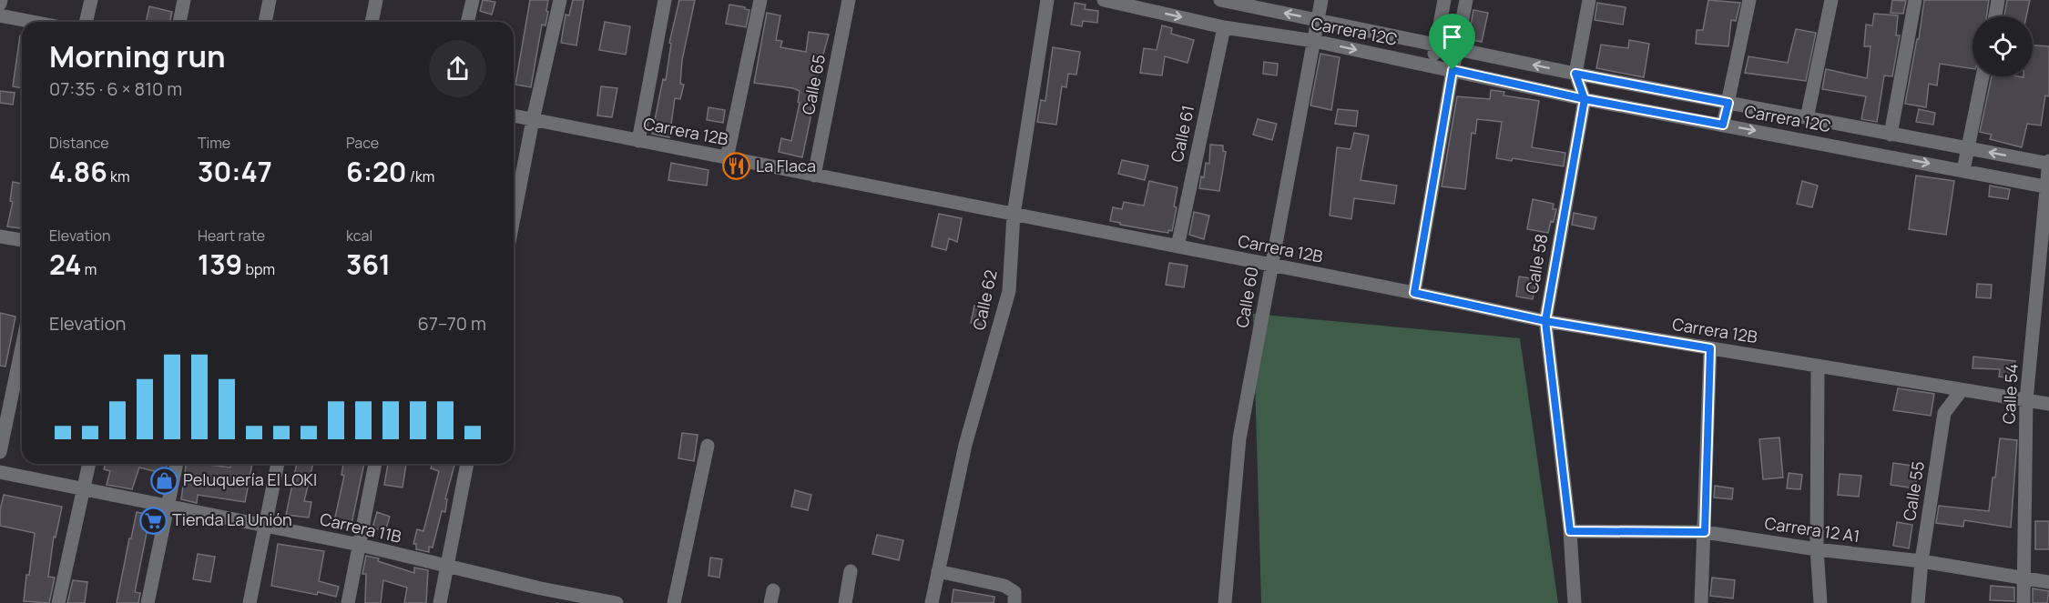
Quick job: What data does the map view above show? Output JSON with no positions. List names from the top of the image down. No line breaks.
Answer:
{"streets":{"street":["Carrera 12C","Calle 65","Carrera 12B","Calle 61","Calle 58","Calle 60","Calle 62","Calle 54","Calle 55","Carrera 11B","Carrera 12 A1"]},"crossings":[["Carrera 12C","Calle 61"],["Carrera 12C","Calle 58"],["Carrera 12C","Calle 60"],["Carrera 12C","Calle 54"],["Calle 65","Carrera 12B"],["Carrera 12B","Calle 61"],["Carrera 12B","Calle 58"],["Carrera 12B","Calle 60"],["Carrera 12B","Calle 62"],["Carrera 12B","Calle 54"],["Carrera 12B","Calle 55"],["Calle 58","Carrera 12 A1"],["Calle 54","Carrera 12 A1"],["Calle 55","Carrera 12 A1"]],"places":{"restaurant":["La Flaca"],"shop":["Peluquería El LOKI"],"supermarket":["Tienda La Unión"]},"page":{"heading":["Morning run","07:35 · 6 × 810 m"],"stats":[["Distance","4.86 km"],["Time","30:47"],["Pace","6:20 /km"],["Elevation","24 m"],["Heart rate","139 bpm"],["kcal","361"]],"chart":["Elevation","67–70 m"]}}
